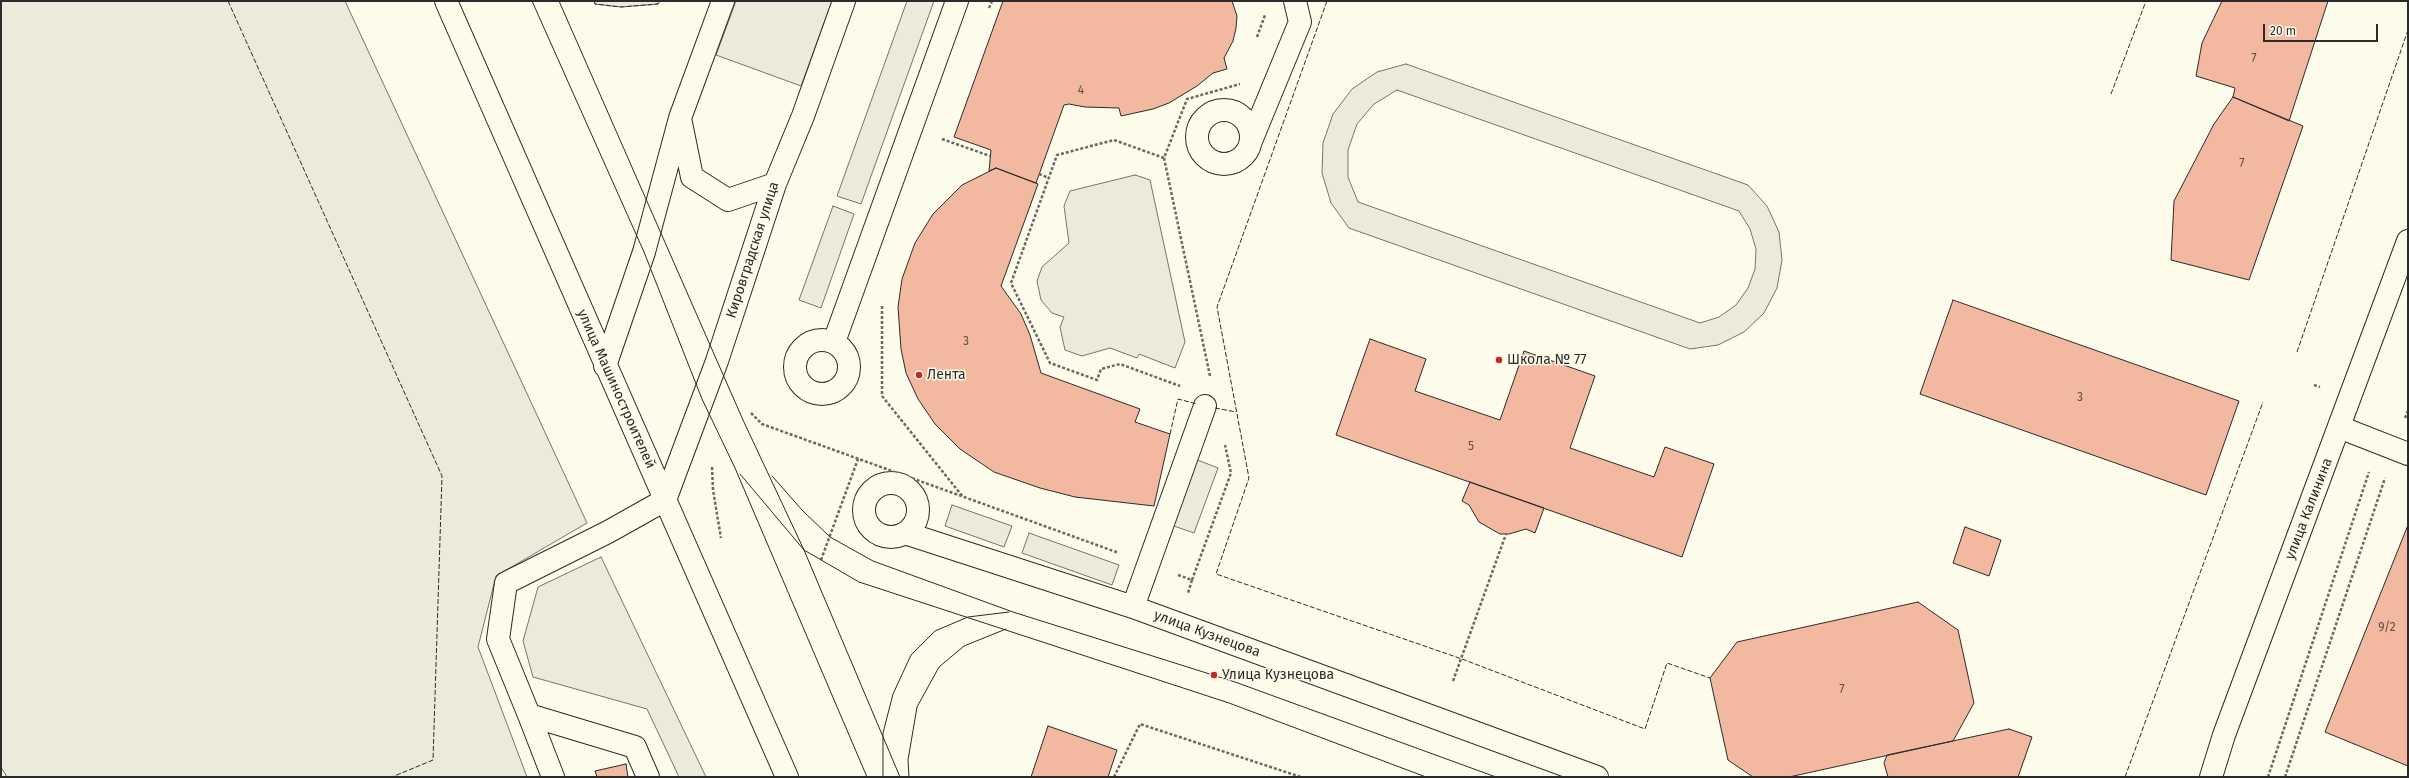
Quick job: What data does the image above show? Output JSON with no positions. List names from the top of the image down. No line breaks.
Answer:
{"streets":{"main road":["Кировградская улица","улица Машиностроителей","улица Калинина","улица Кузнецова"]},"crossings":[["Кировградская улица","улица Машиностроителей"]],"places":["Школа № 77","Лента","Улица Кузнецова"],"house_numbers":["7","4","7","3","3","5","9/2","7"],"scale_bar":"20 m"}
